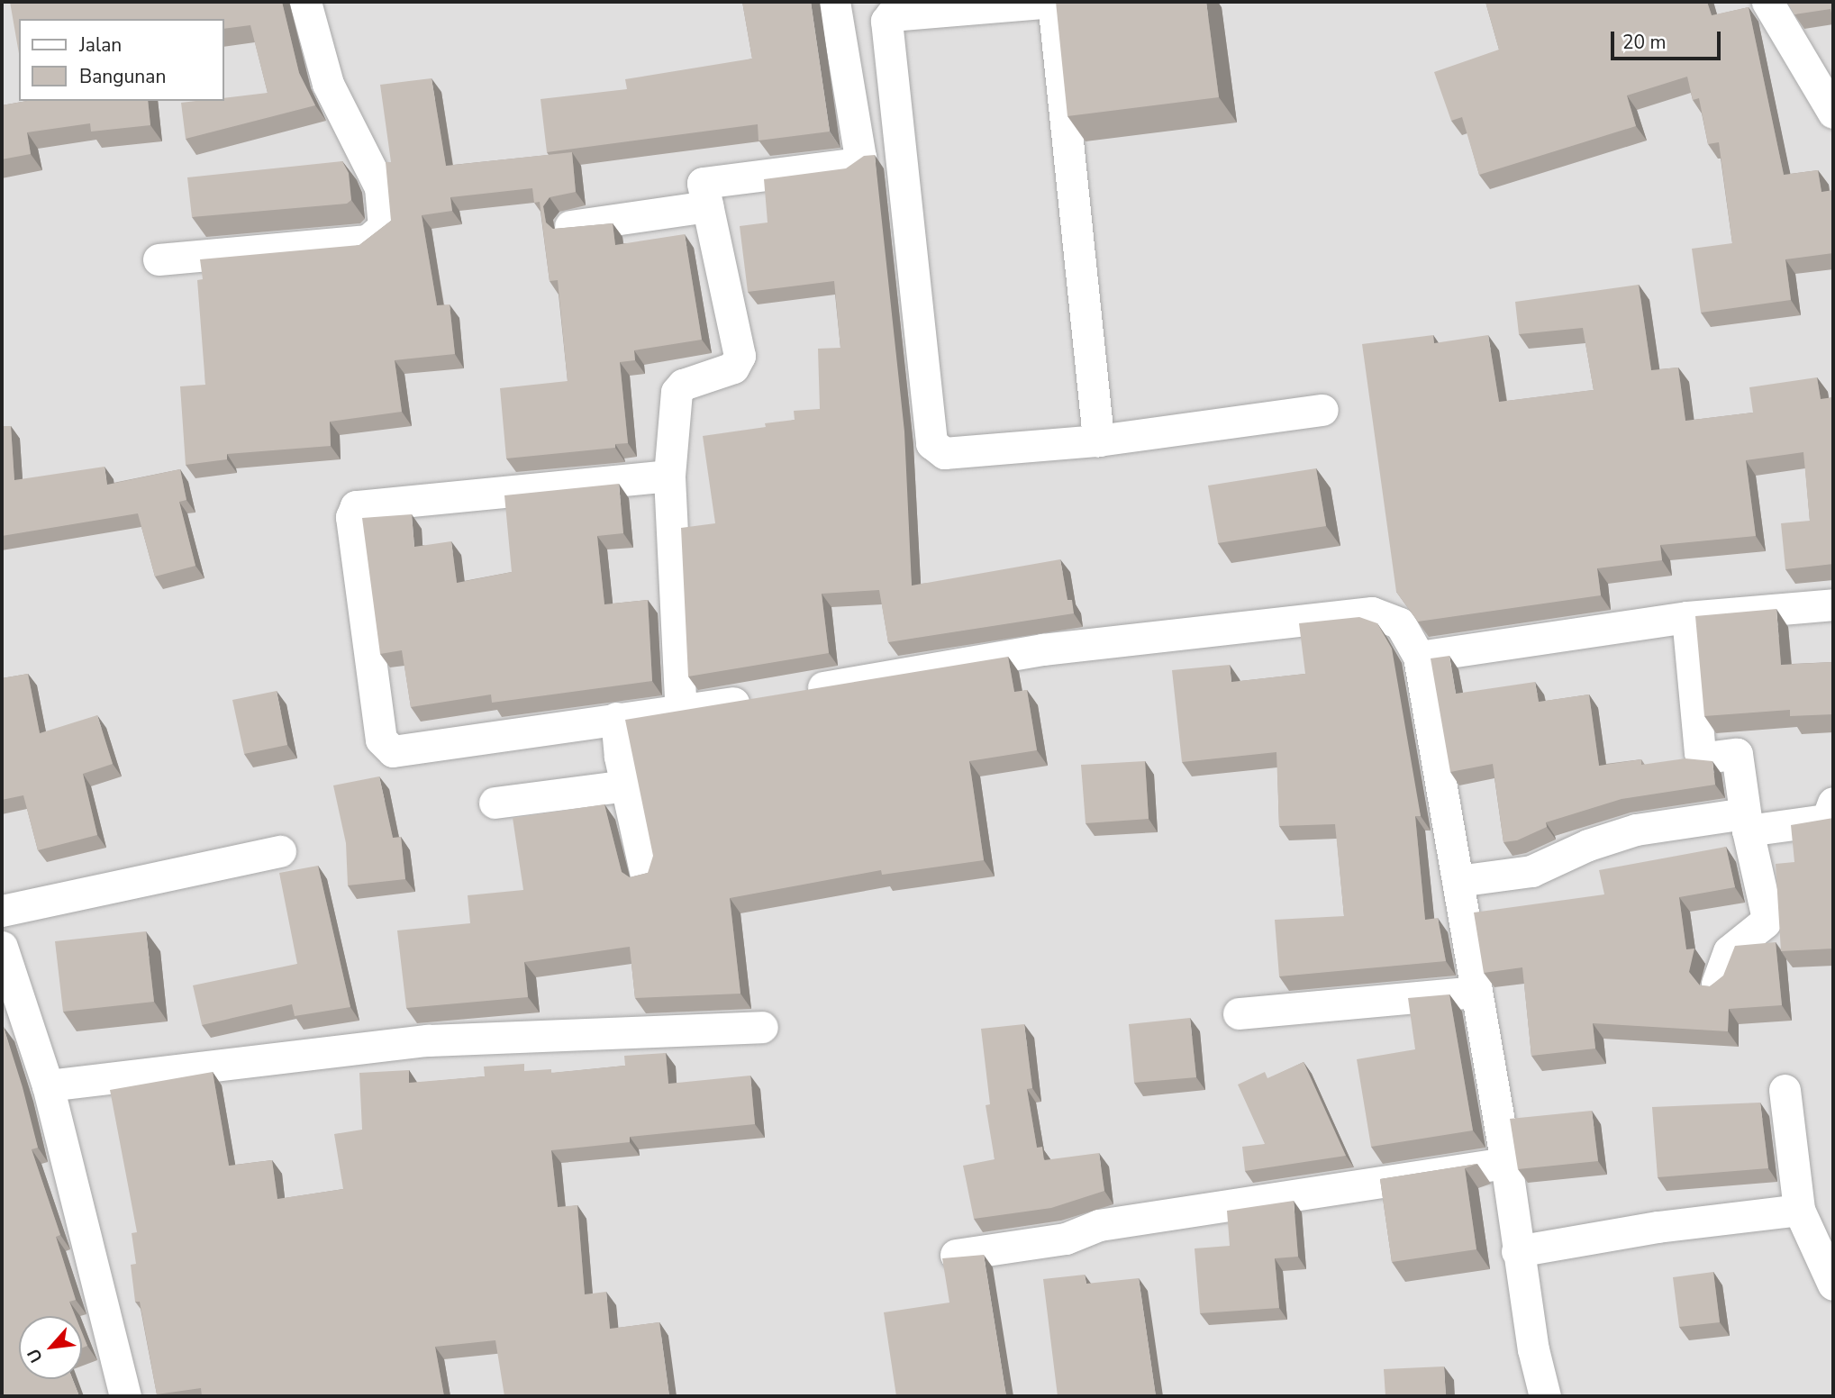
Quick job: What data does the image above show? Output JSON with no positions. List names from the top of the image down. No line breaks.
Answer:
{"legend":["Jalan","Bangunan"],"scale_bar":"20 m","north":"bottom left"}
